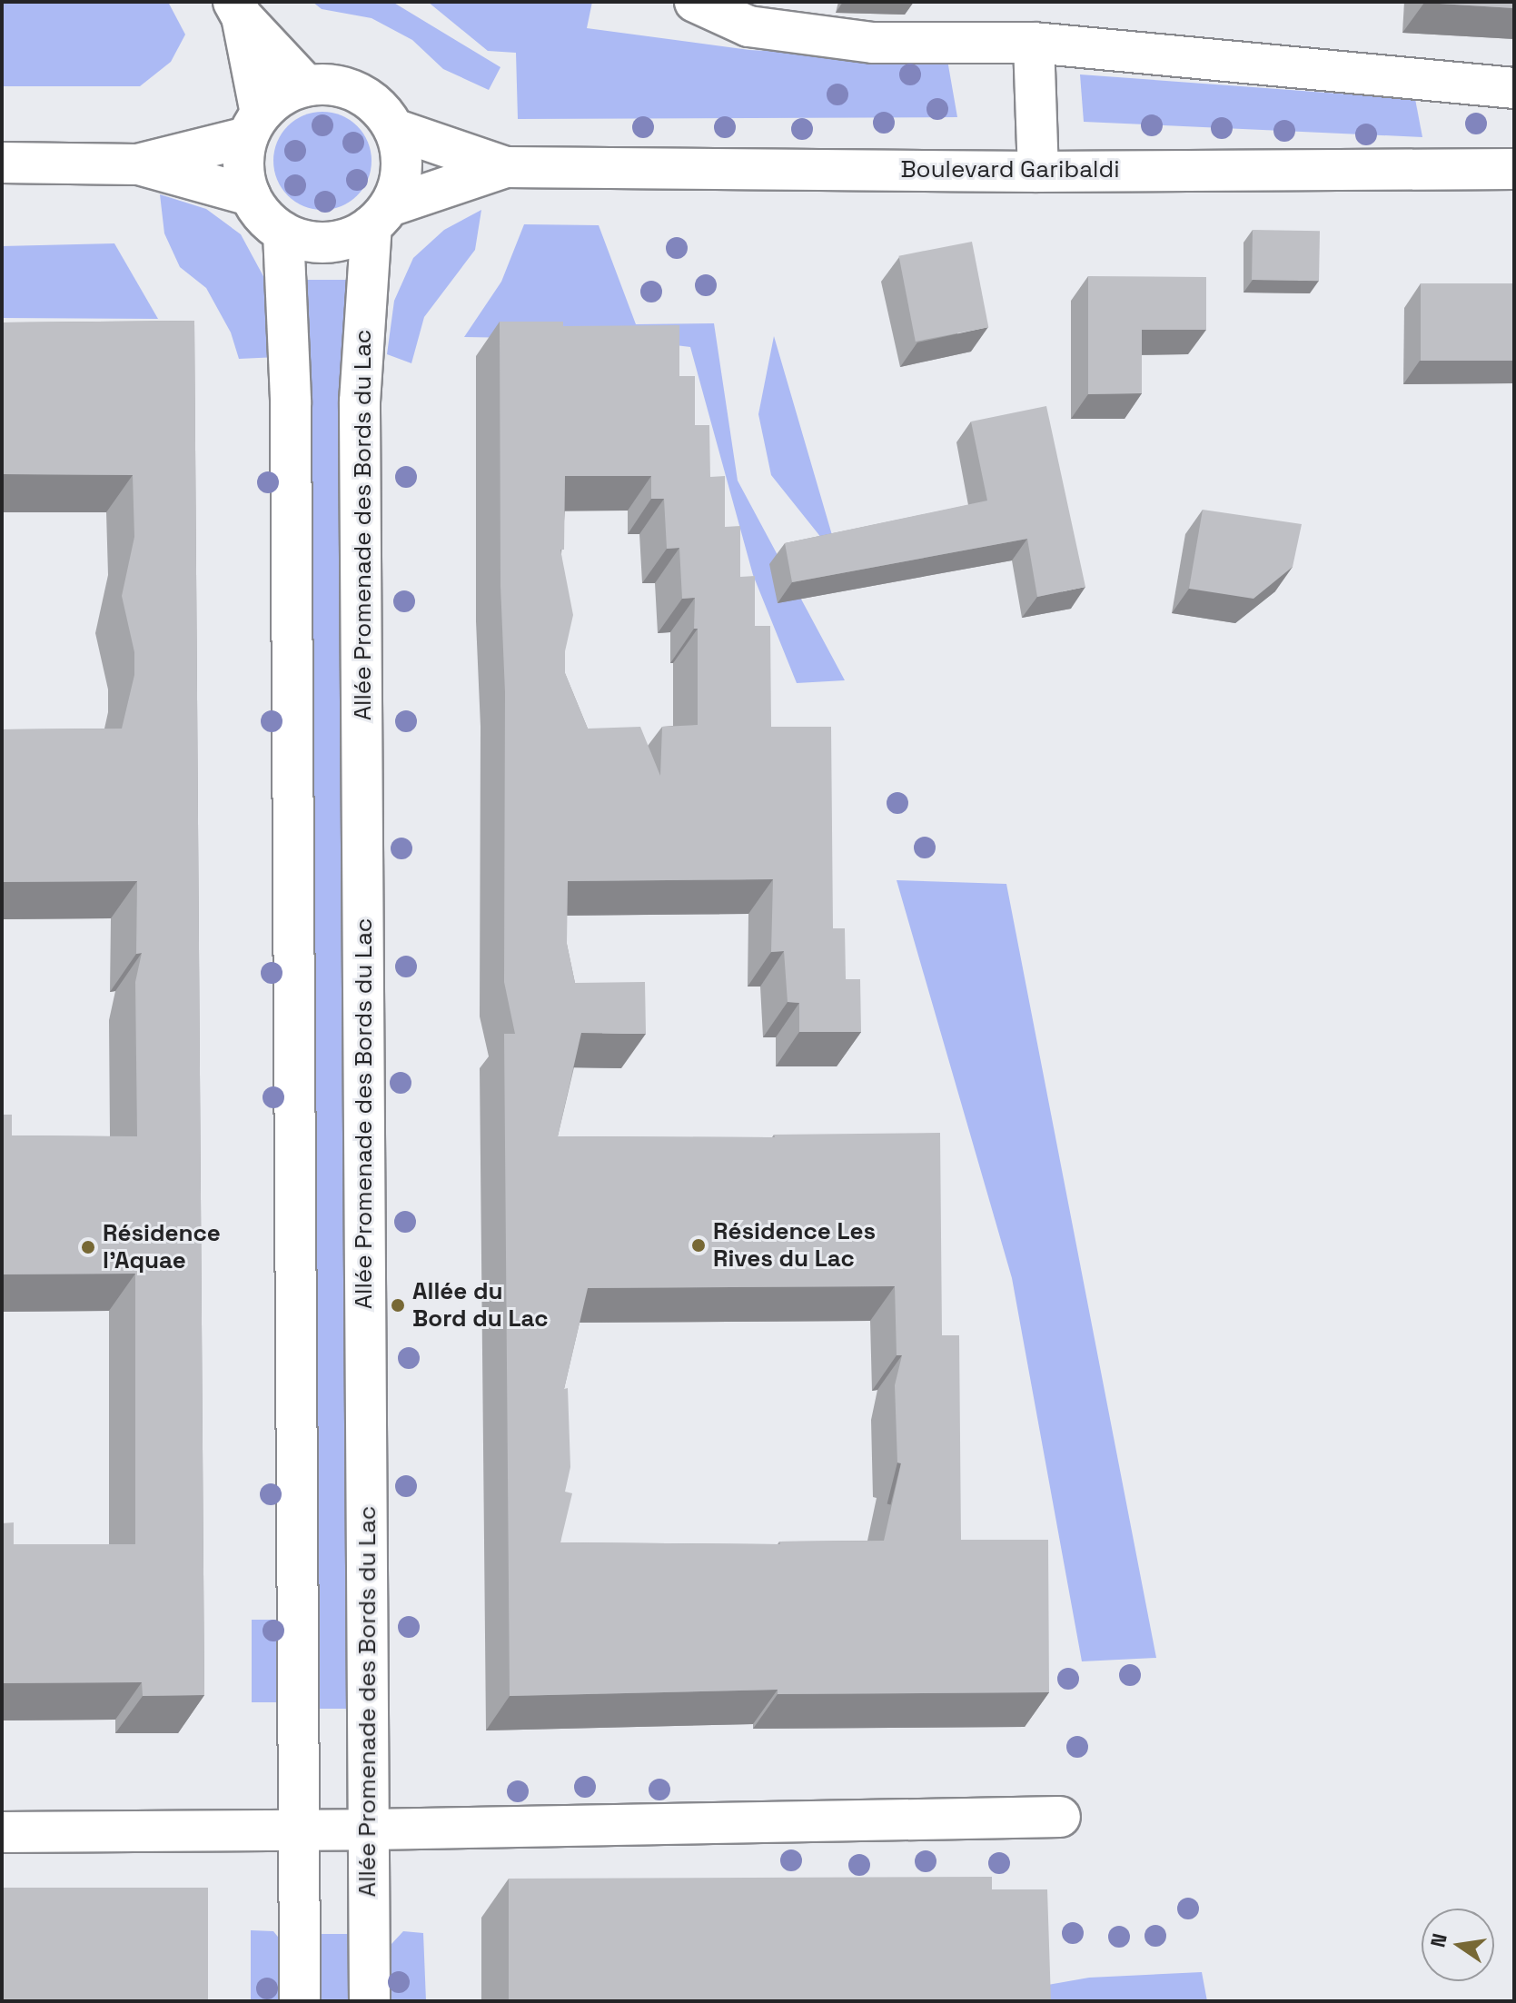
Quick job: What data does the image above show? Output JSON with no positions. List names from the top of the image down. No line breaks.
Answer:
{"streets":{"street":["Boulevard Garibaldi","Allée Promenade des Bords du Lac"]},"crossings":[["Boulevard Garibaldi","Allée Promenade des Bords du Lac"]],"places":["Résidence Les Rives du Lac","Résidence l'Aquae","Allée du Bord du Lac"],"north":"left"}
